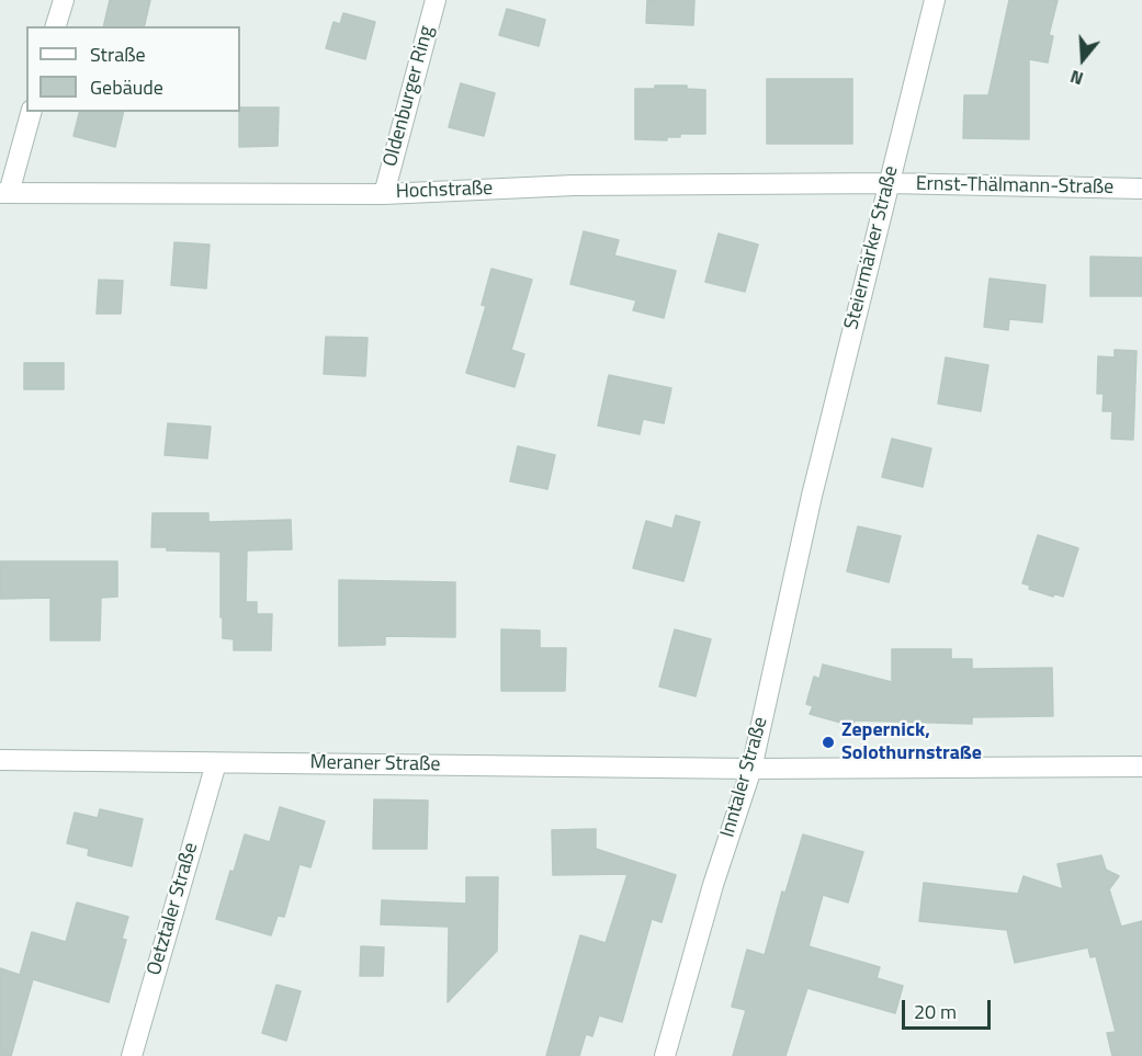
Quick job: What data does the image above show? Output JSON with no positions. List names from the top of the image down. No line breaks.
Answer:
{"streets":{"street":["Oldenburger Ring","Ernst-Thälmann-Straße","Hochstraße","Steiermärker Straße","Meraner Straße","Inntaler Straße","Oetztaler Straße"]},"crossings":[["Oldenburger Ring","Hochstraße"],["Ernst-Thälmann-Straße","Hochstraße"],["Ernst-Thälmann-Straße","Steiermärker Straße"],["Hochstraße","Steiermärker Straße"],["Steiermärker Straße","Inntaler Straße"],["Meraner Straße","Inntaler Straße"],["Meraner Straße","Oetztaler Straße"]],"places":["Zepernick, Solothurnstraße"],"legend":["Straße","Gebäude"],"scale_bar":"20 m","north":"bottom"}
